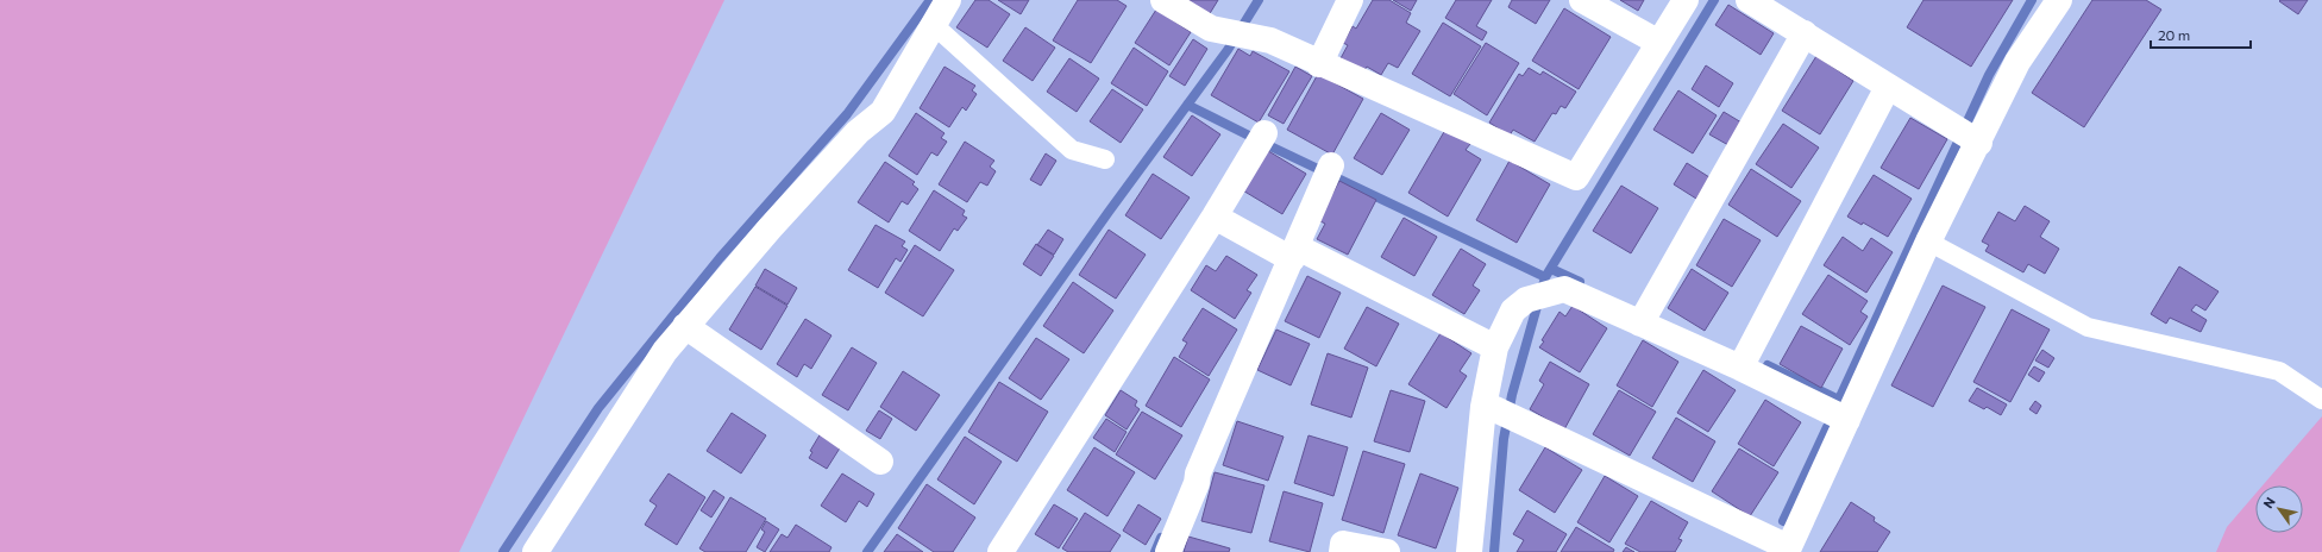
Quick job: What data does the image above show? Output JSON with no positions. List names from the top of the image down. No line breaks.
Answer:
{"scale_bar":"20 m","north":"top left"}
